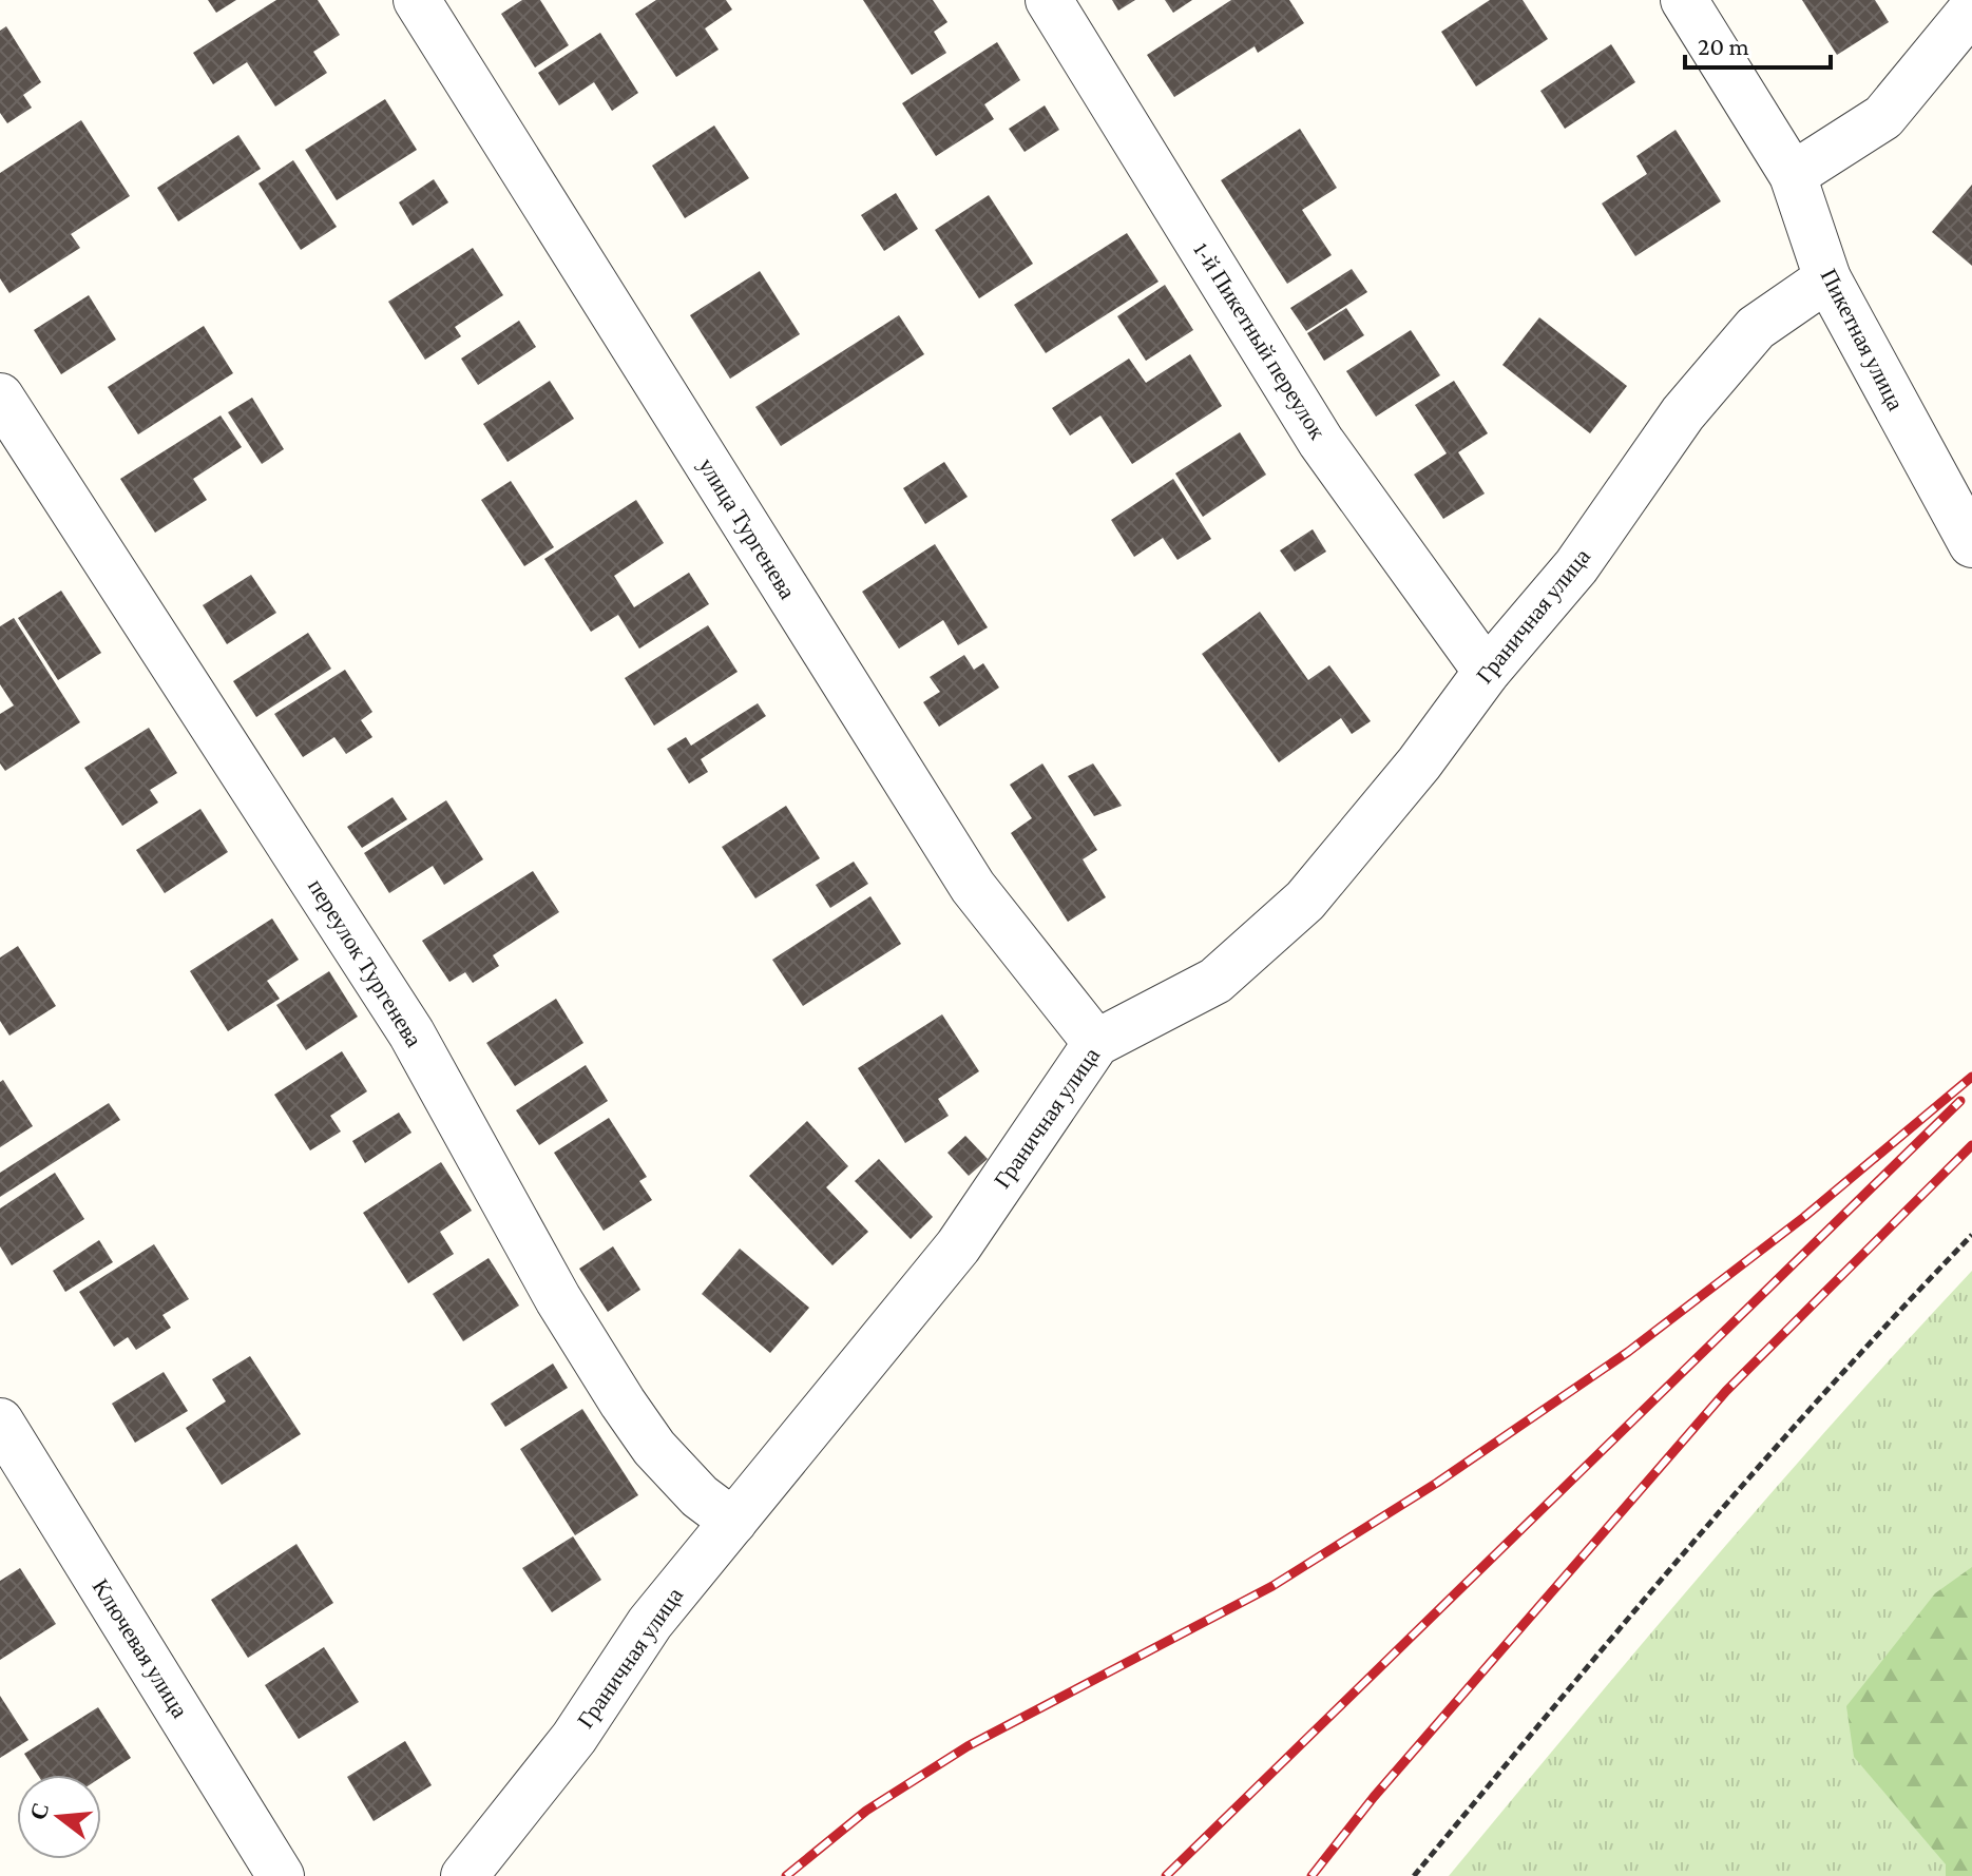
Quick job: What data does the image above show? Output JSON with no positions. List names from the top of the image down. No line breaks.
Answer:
{"streets":{"street":["Пикетная улица","1-й Пикетный переулок","улица Тургенева","Граничная улица","переулок Тургенева","Ключевая улица"]},"crossings":[["Пикетная улица","Граничная улица"],["1-й Пикетный переулок","Граничная улица"],["улица Тургенева","Граничная улица"],["Граничная улица","переулок Тургенева"]],"scale_bar":"20 m","north":"left"}
